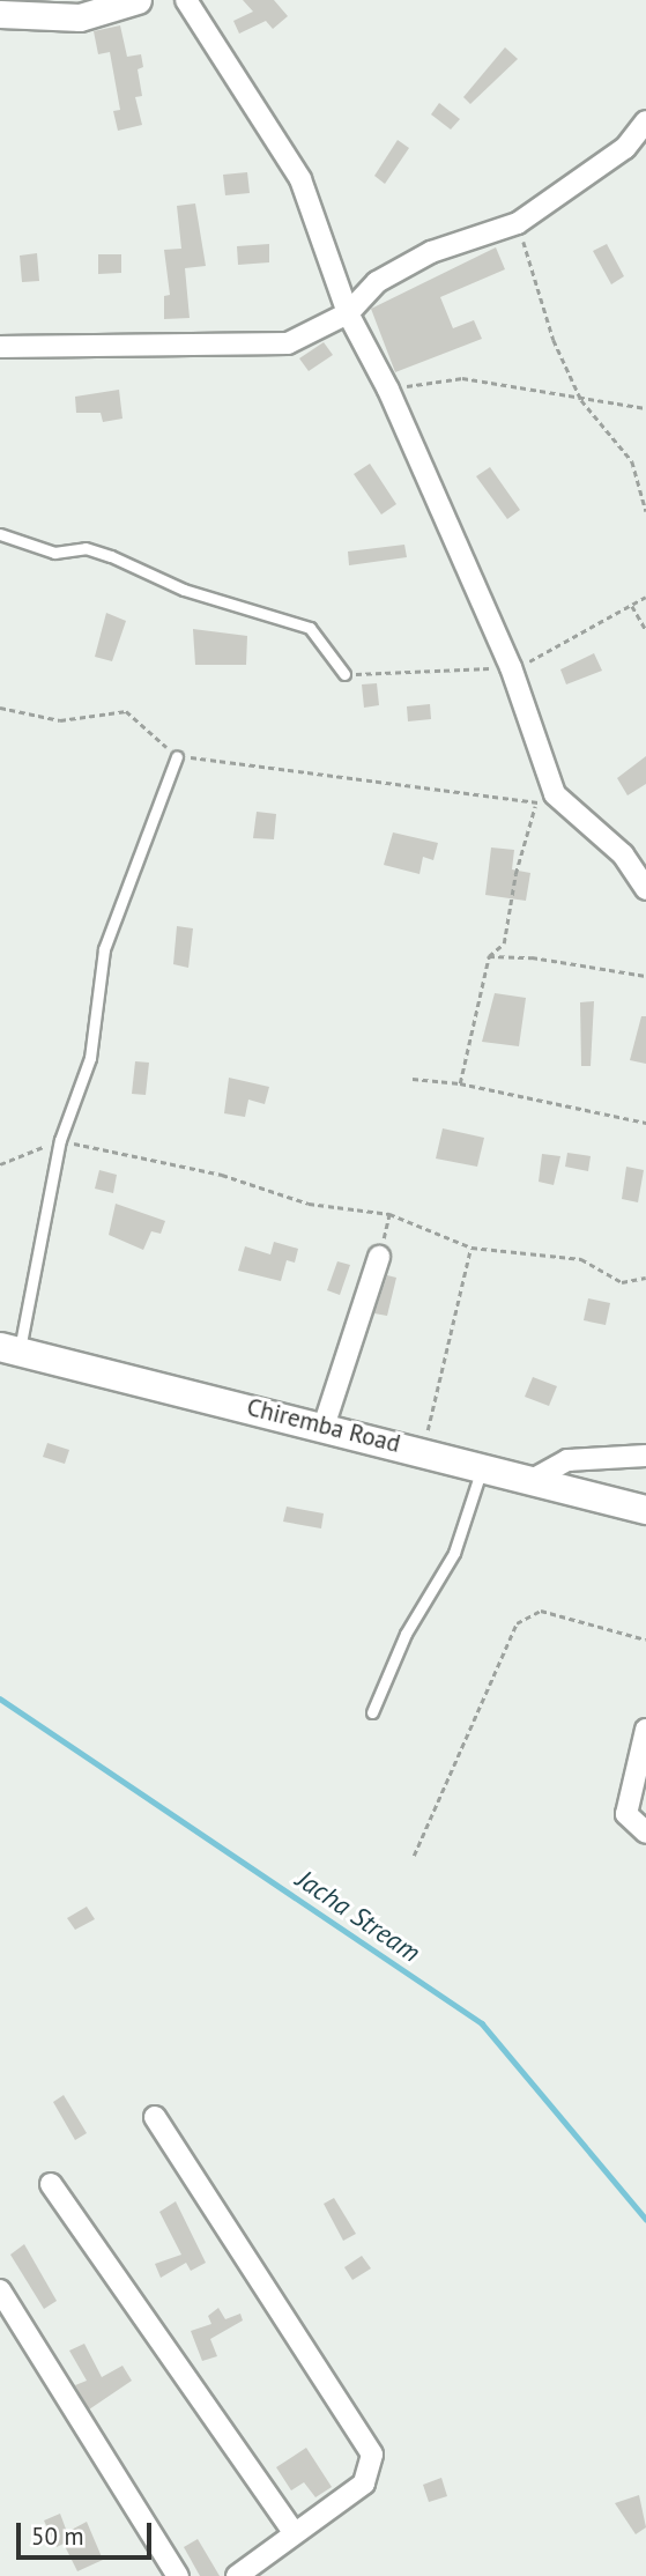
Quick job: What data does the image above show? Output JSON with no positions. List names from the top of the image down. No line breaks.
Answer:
{"streets":{"main road":["Chiremba Road"]},"water":["Jacha Stream"],"scale_bar":"50 m"}
